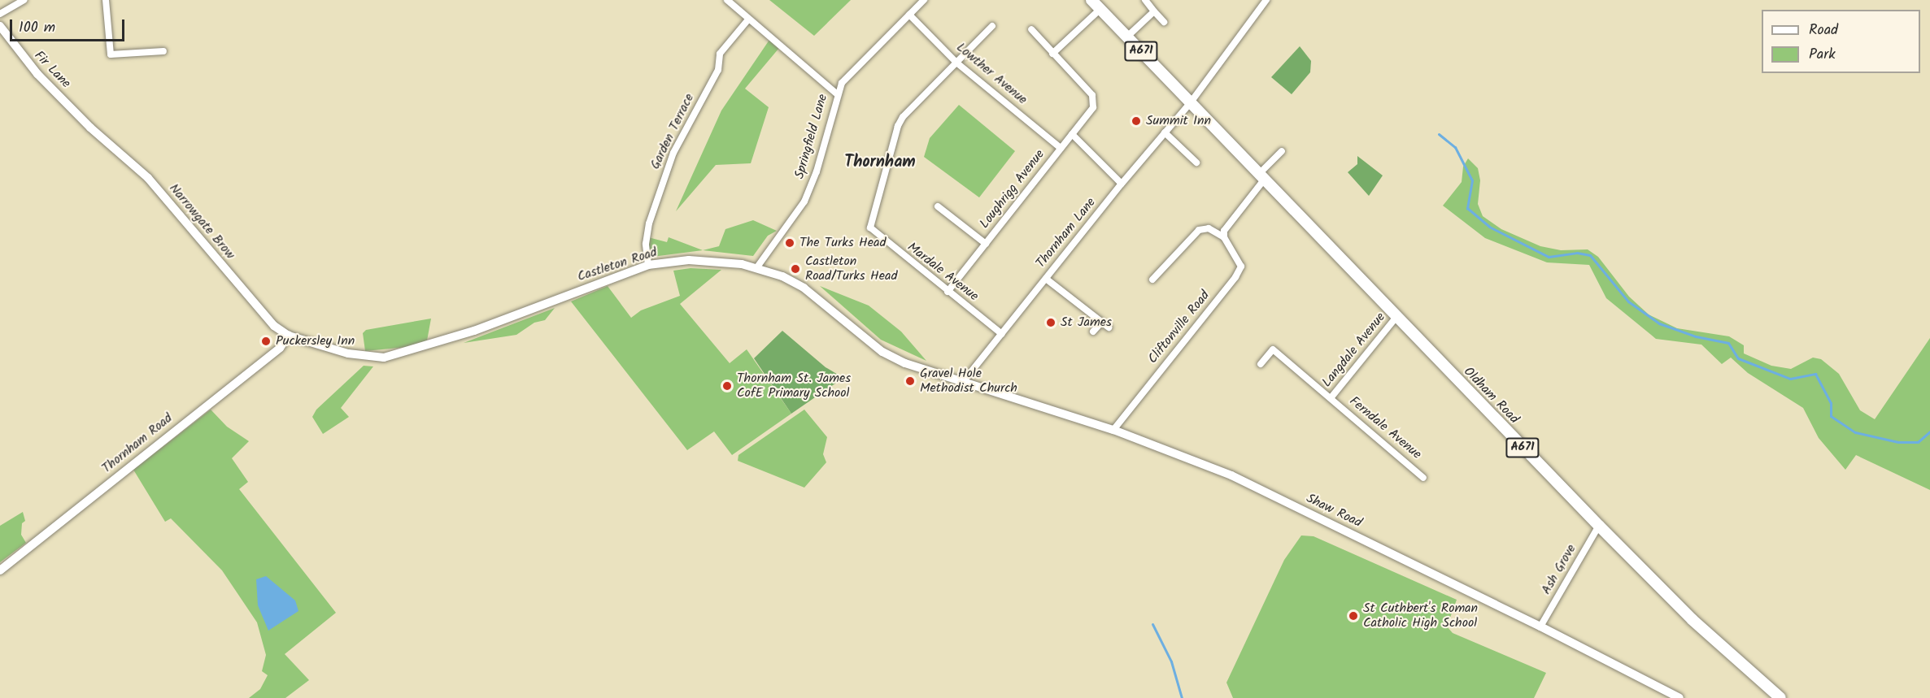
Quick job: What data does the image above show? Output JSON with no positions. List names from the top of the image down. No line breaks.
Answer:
{"streets":{"main road":["A671","Oldham Road"],"street":["Fir Lane","Lowther Avenue","Garden Terrace","Springfield Lane","Loughrigg Avenue","Narrowgate Brow","Thornham Lane","Castleton Road","Mardale Avenue","Cliftonville Road","Langdale Avenue","Ferndale Avenue","Thornham Road","Shaw Road","Ash Grove"]},"crossings":[["A671","Thornham Lane"],["A671","Oldham Road"],["Fir Lane","Narrowgate Brow"],["Lowther Avenue","Springfield Lane"],["Lowther Avenue","Loughrigg Avenue"],["Lowther Avenue","Mardale Avenue"],["Garden Terrace","Castleton Road"],["Springfield Lane","Castleton Road"],["Loughrigg Avenue","Mardale Avenue"],["Narrowgate Brow","Castleton Road"],["Narrowgate Brow","Thornham Road"],["Thornham Lane","Castleton Road"],["Thornham Lane","Mardale Avenue"],["Thornham Lane","Oldham Road"],["Thornham Lane","Shaw Road"],["Castleton Road","Thornham Road"],["Castleton Road","Shaw Road"],["Cliftonville Road","Shaw Road"],["Langdale Avenue","Oldham Road"],["Langdale Avenue","Ferndale Avenue"],["Oldham Road","Ash Grove"],["Shaw Road","Ash Grove"]],"districts":["Thornham"],"places":["Summit Inn","The Turks Head","Castleton Road/Turks Head","St James","Puckersley Inn","Gravel Hole Methodist Church","Thornham St. James CofE Primary School","St Cuthbert's Roman Catholic High School"],"legend":["Road","Park"],"scale_bar":"100 m"}
